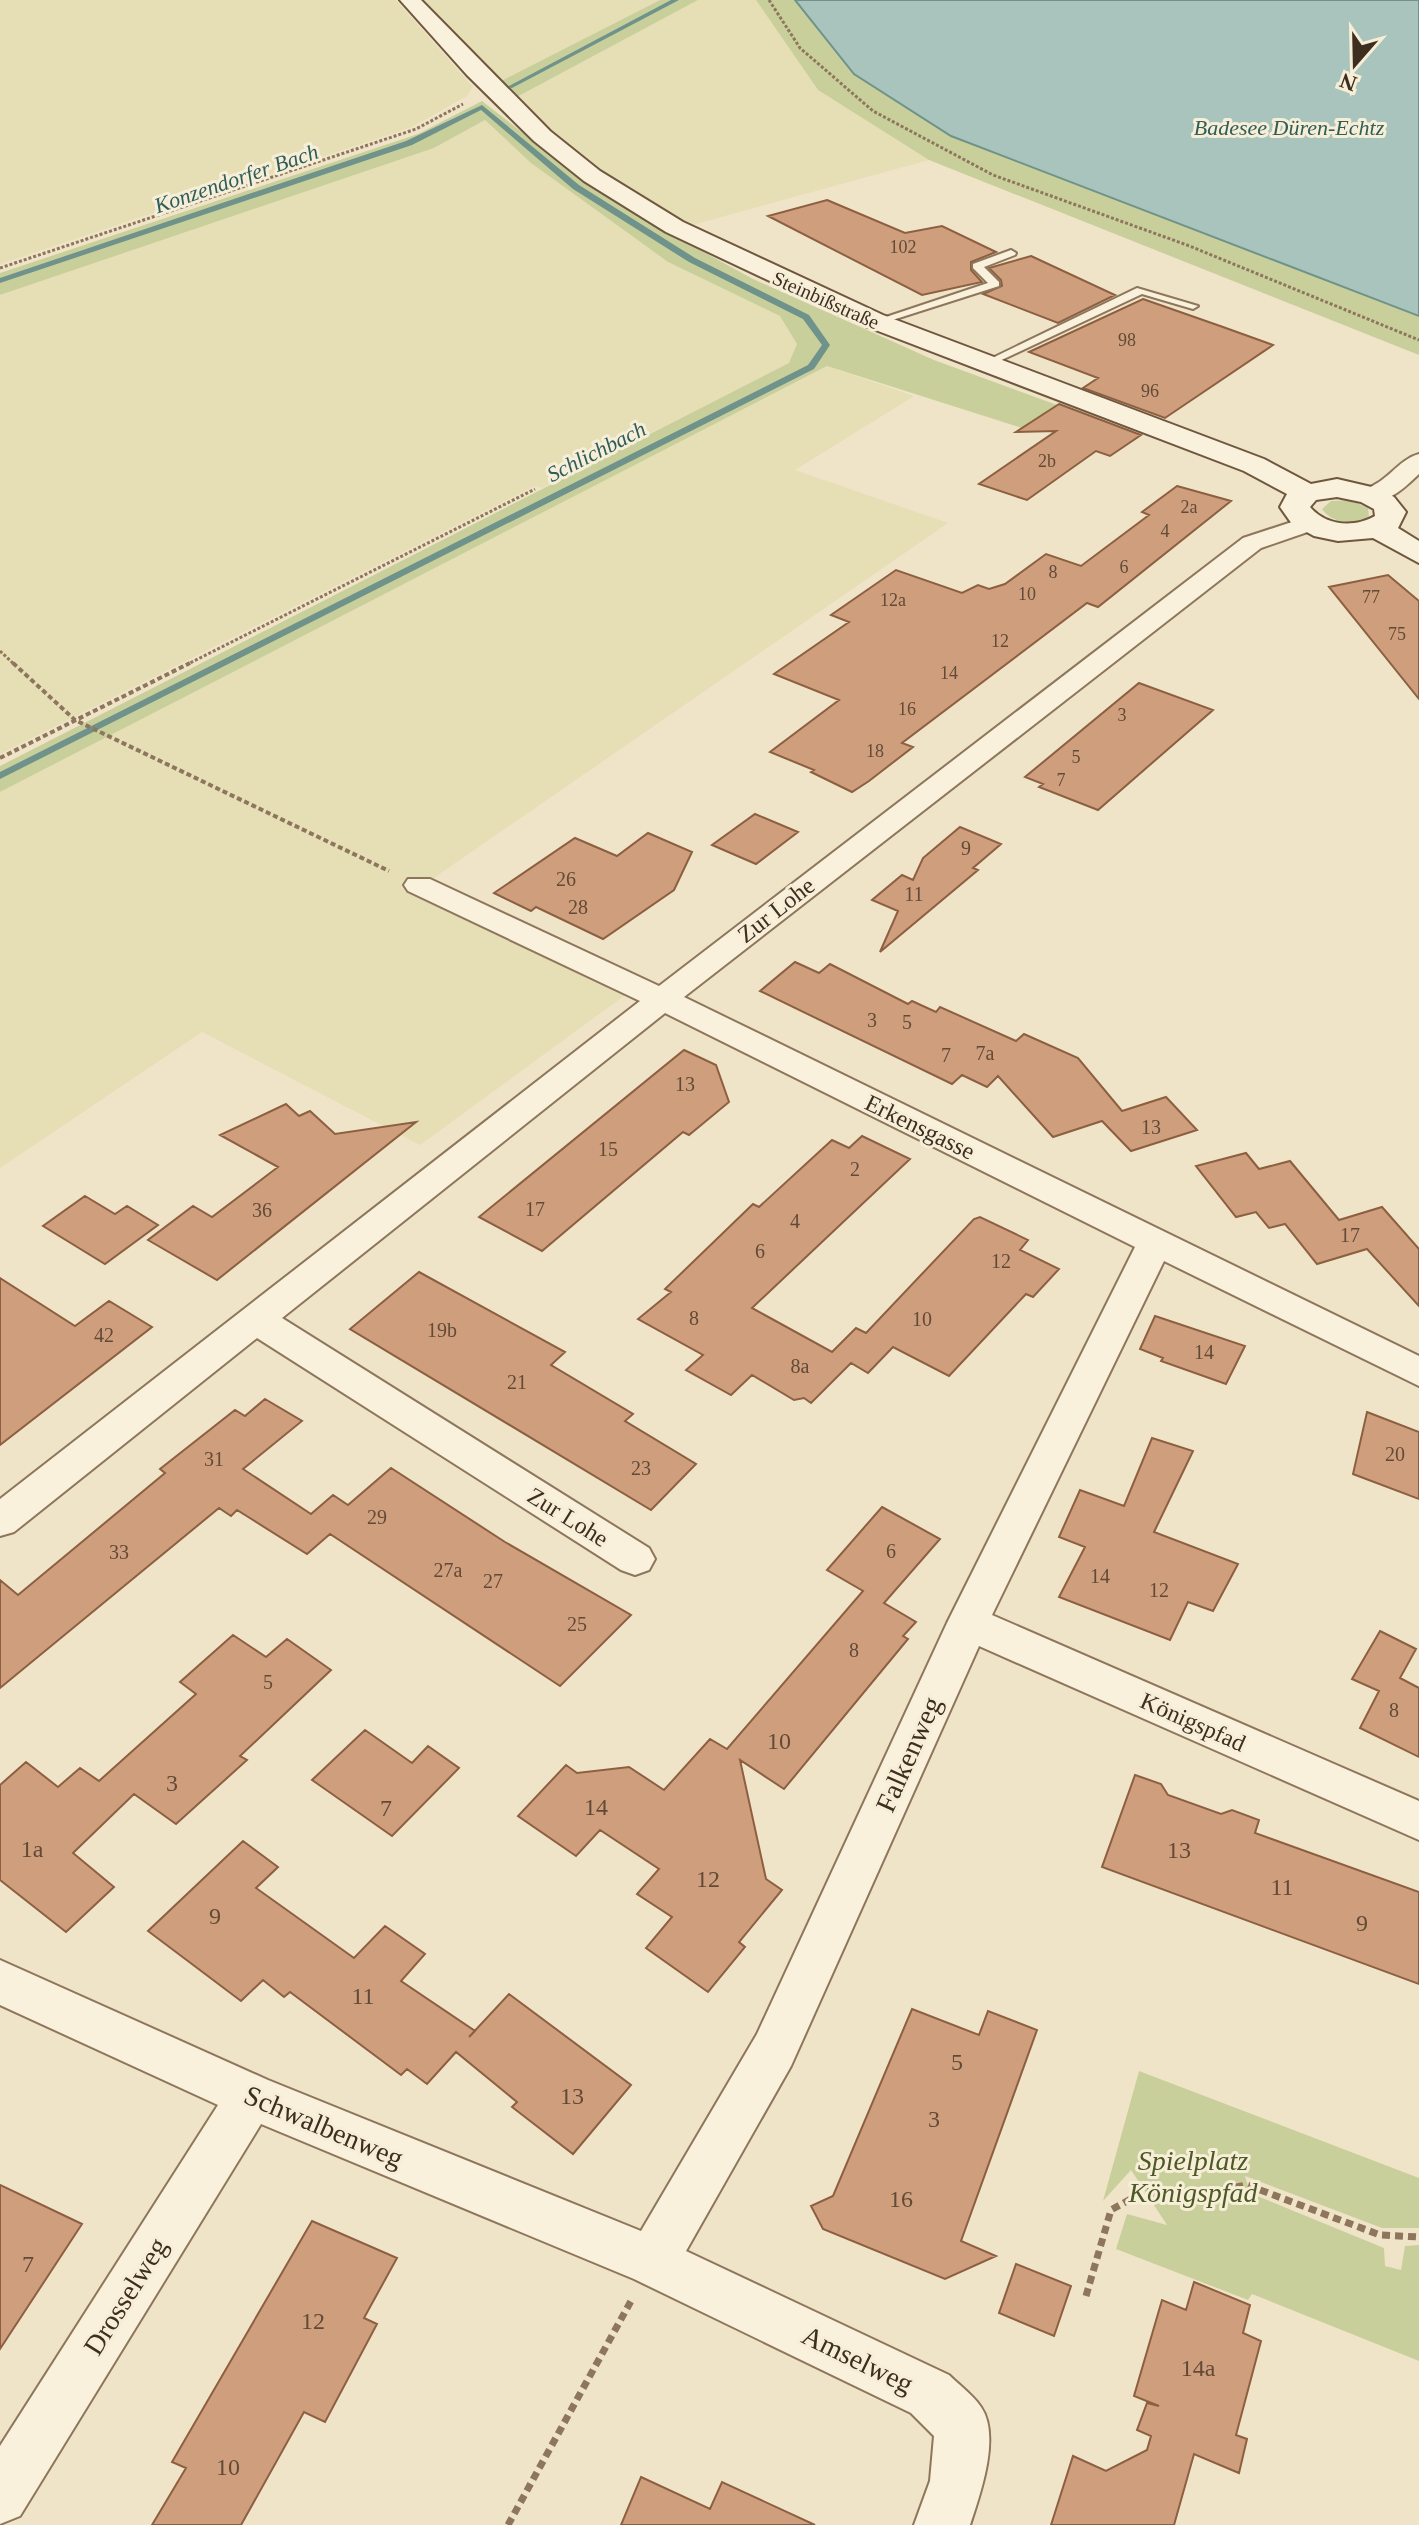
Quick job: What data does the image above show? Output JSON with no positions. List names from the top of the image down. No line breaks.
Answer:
{"streets":{"street":["Steinbißstraße","Zur Lohe","Erkensgasse","Königspfad","Falkenweg","Schwalbenweg","Drosselweg","Amselweg"]},"crossings":[["Steinbißstraße","Zur Lohe"],["Zur Lohe","Erkensgasse"],["Erkensgasse","Falkenweg"],["Königspfad","Falkenweg"],["Falkenweg","Schwalbenweg"],["Falkenweg","Amselweg"],["Schwalbenweg","Drosselweg"],["Schwalbenweg","Amselweg"]],"water":["Badesee Düren-Echtz","Konzendorfer Bach","Schlichbach"],"parks":["Spielplatz Königspfad"],"house_numbers":["102","98","96","2b","2a","4","6","8","10","77","12a","75","12","14","16","3","18","5","7","9","26","11","28","3","5","7a","7","13","13","15","2","17","36","4","17","6","12","8","10","19b","42","14","8a","21","20","31","23","29","6","33","27a","14","27","12","25","8","5","8","10","3","14","7","1a","13","12","11","9","9","11","5","13","3","16","7","12","14a","10"],"north":"bottom"}
